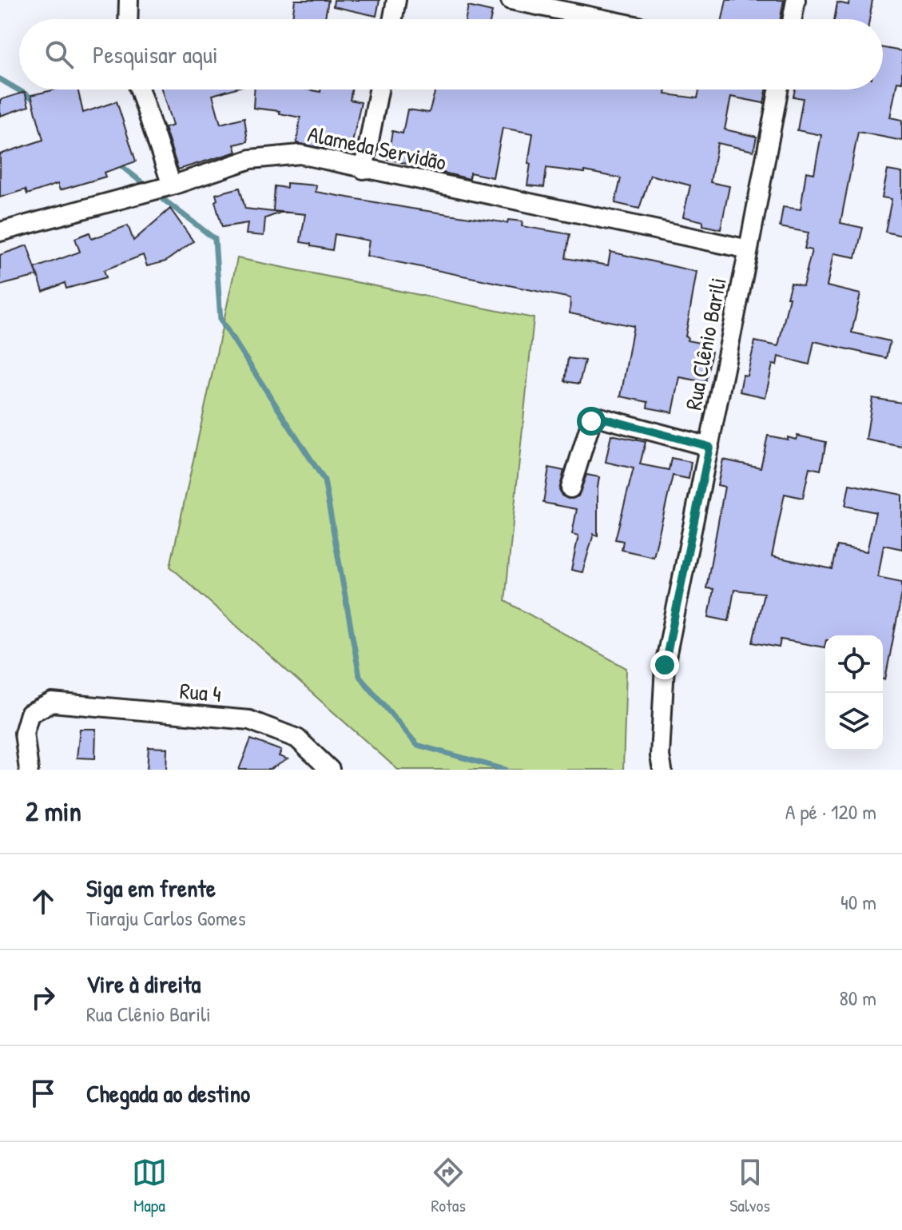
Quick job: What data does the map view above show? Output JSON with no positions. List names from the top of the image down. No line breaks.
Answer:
{"streets":{"street":["Alameda Servidão","Rua Clênio Barili","Rua 4"]},"crossings":[["Alameda Servidão","Rua Clênio Barili"]],"page":{"search":"Pesquisar aqui","heading":["2 min","A pé · 120 m"],"list":[["Siga em frente","Tiaraju Carlos Gomes","40 m"],["Vire à direita","Rua Clênio Barili","80 m"],"Chegada ao destino"],"nav":["Mapa","Rotas","Salvos"]}}
